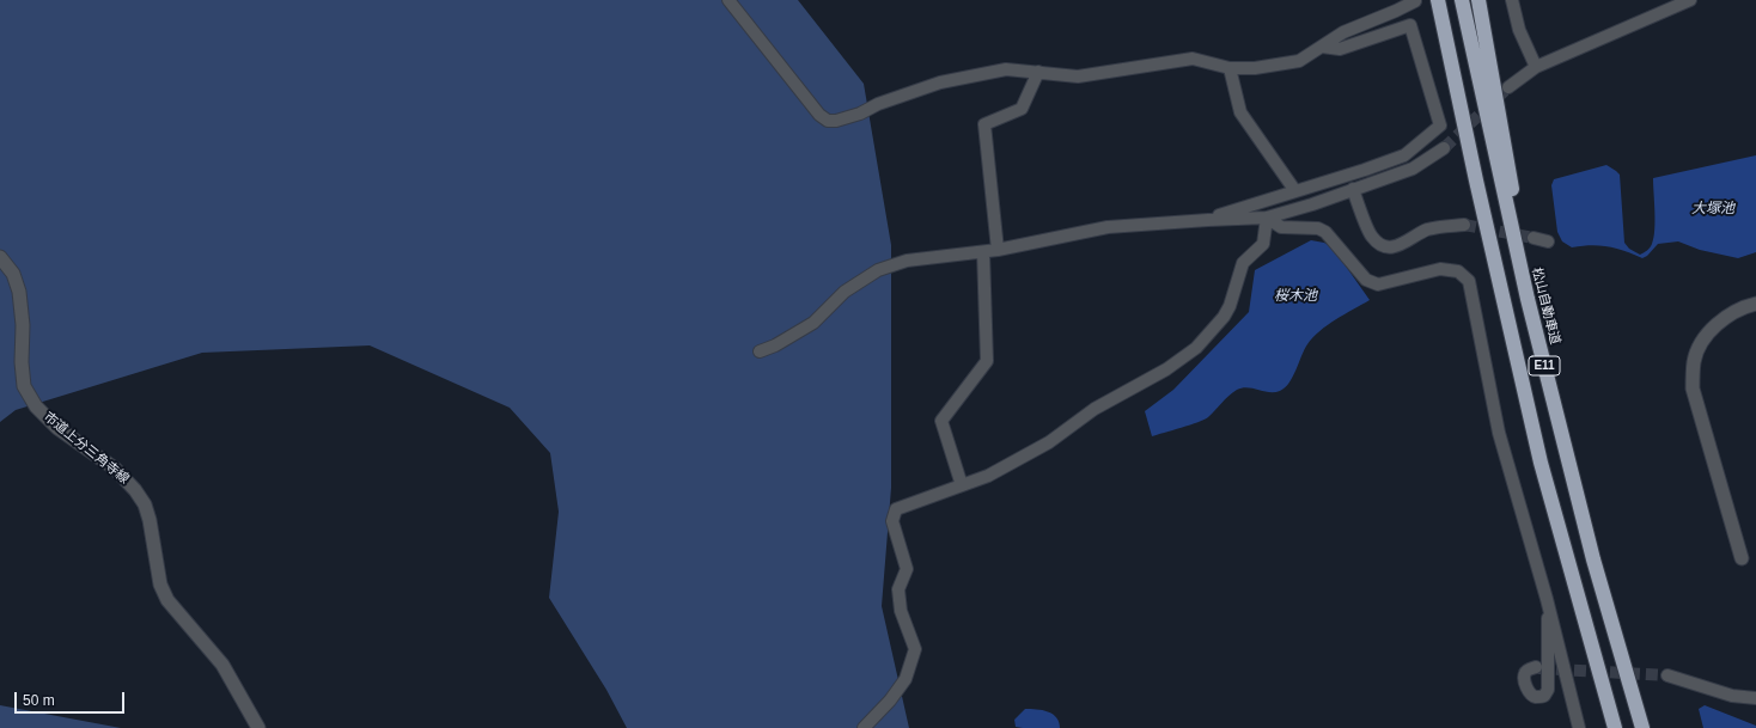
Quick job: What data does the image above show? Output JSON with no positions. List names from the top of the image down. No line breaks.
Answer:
{"streets":{"highway":["松山自動車道","E11"],"street":["市道上分三角寺線"]},"water":["大塚池","桜木池"],"scale_bar":"50 m"}
